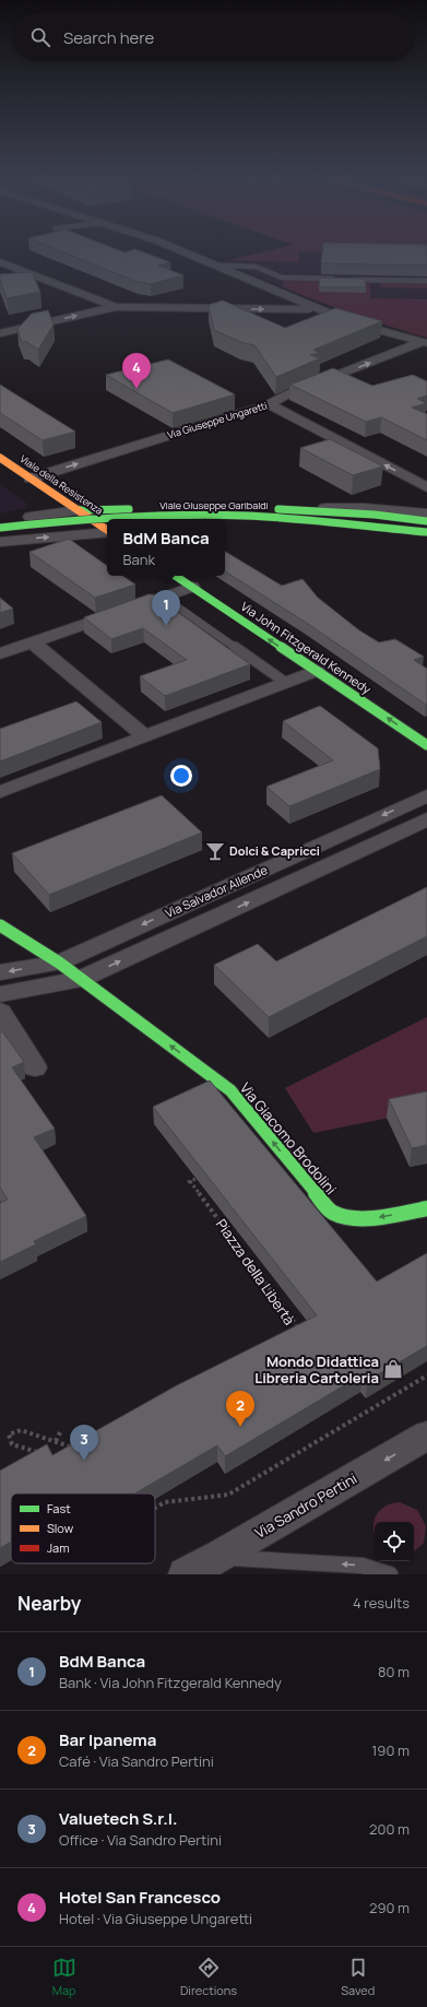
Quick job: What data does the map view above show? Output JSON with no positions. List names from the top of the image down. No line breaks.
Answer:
{"streets":{"main road":["Viale della Resistenza","Viale Giuseppe Garibaldi","Via John Fitzgerald Kennedy","Via Giacomo Brodolini"],"street":["Via Giuseppe Ungaretti","Via Salvador Allende","Via Sandro Pertini"],"path":["Piazza della Libertà"]},"crossings":[["Via Giuseppe Ungaretti","Viale della Resistenza"],["Via Salvador Allende","Via Giacomo Brodolini"]],"one_way":["Via John Fitzgerald Kennedy","Via Giacomo Brodolini","Via Sandro Pertini"],"places":{"bar":["Dolci & Capricci"],"shop":["Mondo Didattica Libreria Cartoleria"]},"legend":["Fast","Slow","Jam"],"page":{"search":"Search here","pins":["4","1","2","3"],"popup":["BdM Banca","Bank"],"heading":["Nearby","4 results"],"list":[{"mark":"1","name":"BdM Banca","note":"Bank · Via John Fitzgerald Kennedy","value":"80 m"},{"mark":"2","name":"Bar Ipanema","note":"Café · Via Sandro Pertini","value":"190 m"},{"mark":"3","name":"Valuetech S.r.l.","note":"Office · Via Sandro Pertini","value":"200 m"},{"mark":"4","name":"Hotel San Francesco","note":"Hotel · Via Giuseppe Ungaretti","value":"290 m"}],"nav":["Map","Directions","Saved"]}}
